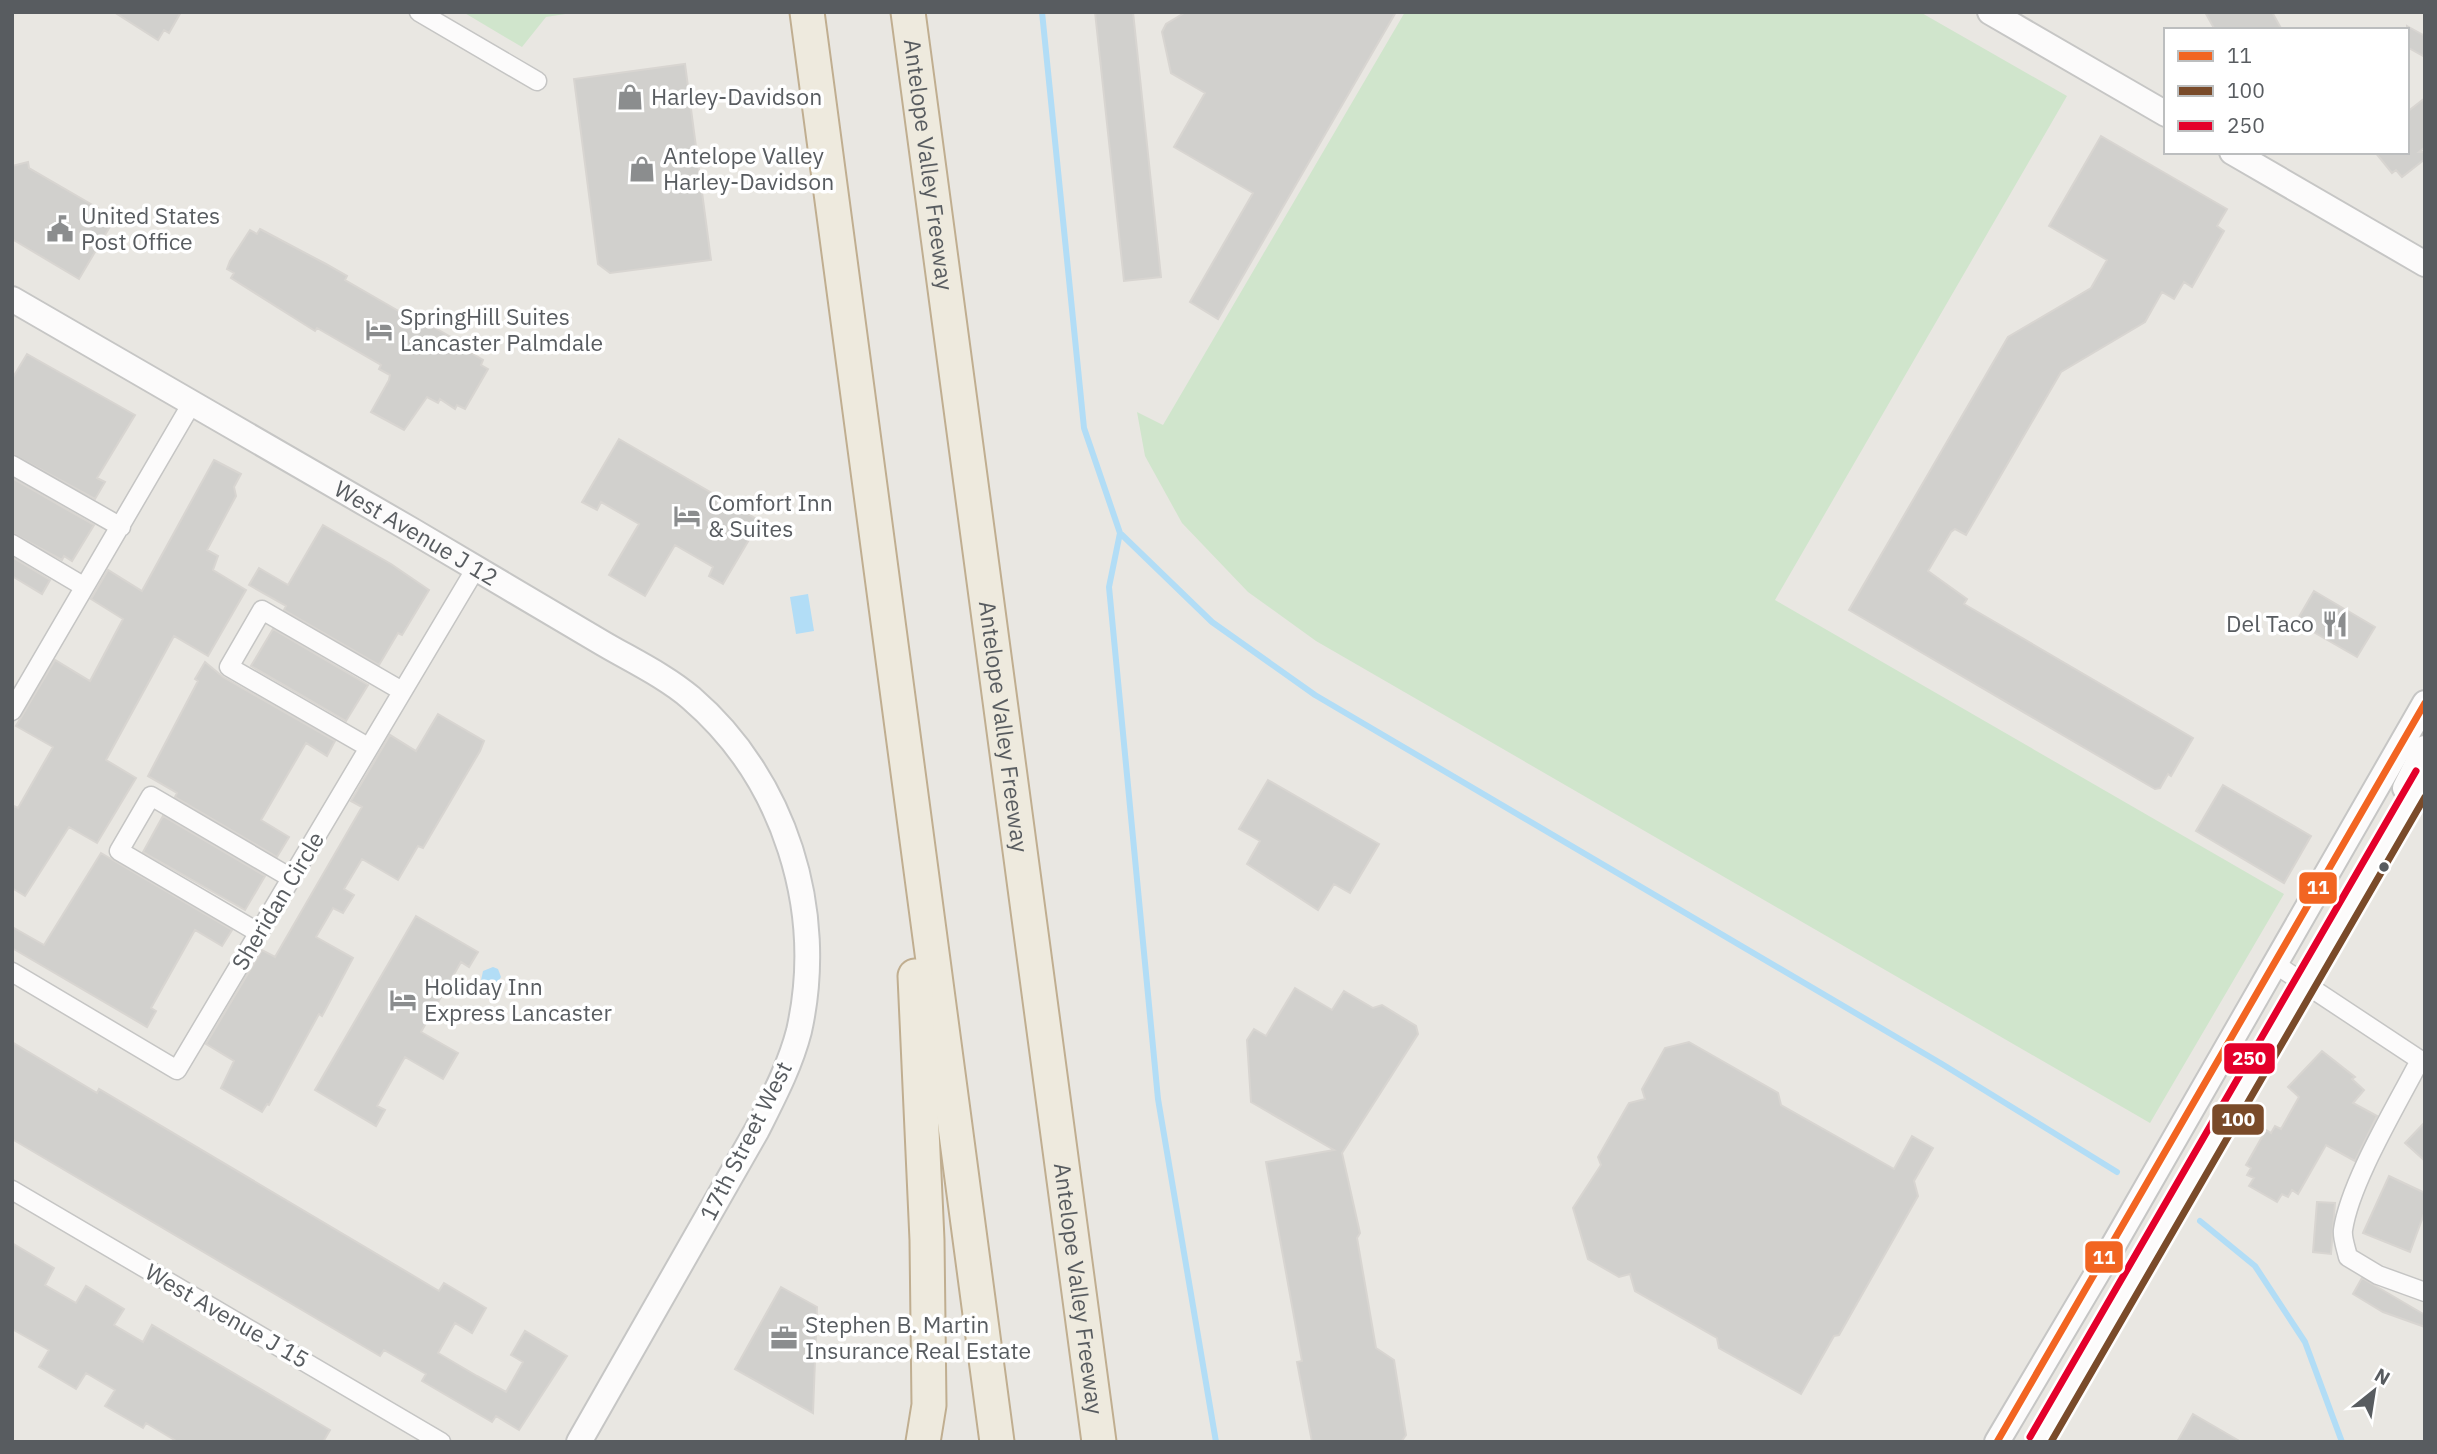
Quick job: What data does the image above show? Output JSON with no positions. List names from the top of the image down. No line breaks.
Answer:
{"streets":{"highway":["Antelope Valley Freeway"],"street":["West Avenue J 12","Sheridan Circle","17th Street West","West Avenue J 15"]},"crossings":[["West Avenue J 12","Sheridan Circle"],["West Avenue J 12","17th Street West"]],"places":{"shop":["Harley-Davidson","Antelope Valley Harley-Davidson"],"public building":["United States Post Office"],"hotel":["SpringHill Suites Lancaster Palmdale","Comfort Inn & Suites","Holiday Inn Express Lancaster"],"restaurant":["Del Taco"],"office":["Stephen B. Martin Insurance Real Estate"]},"lines":["transit line 11","transit line 250","transit line 100"],"legend":["11","100","250"],"north":"top right"}
